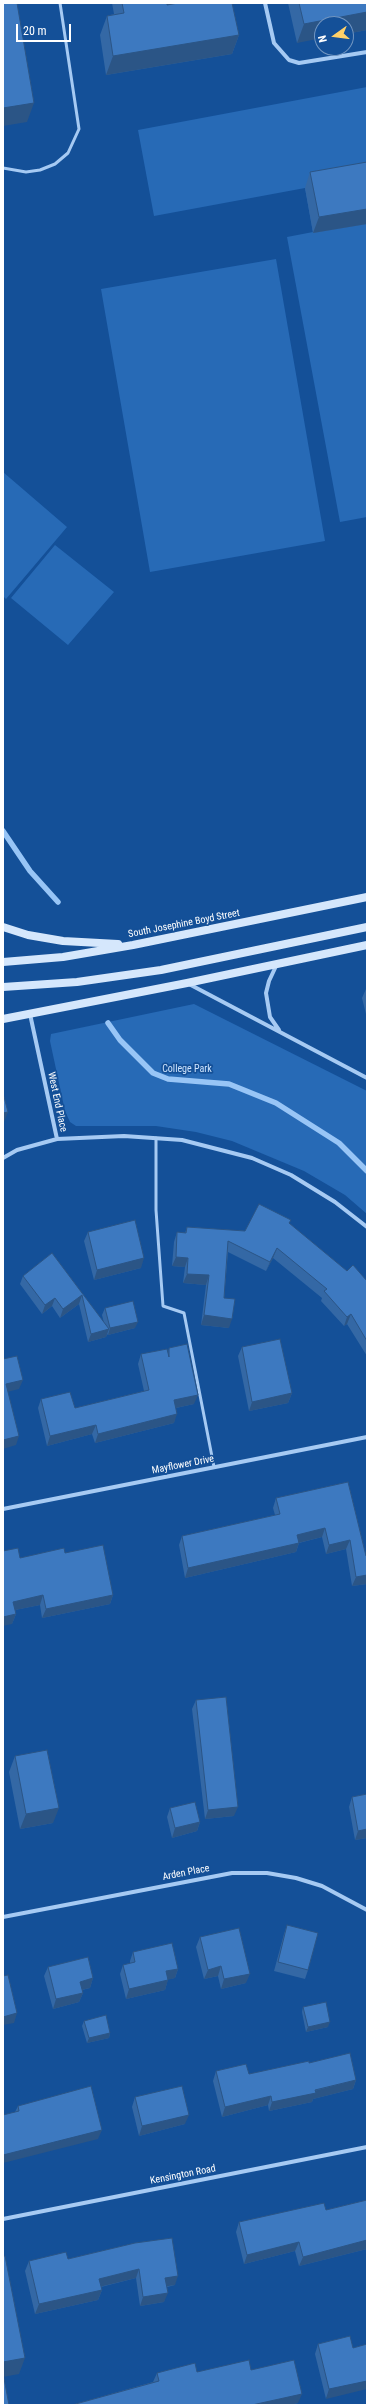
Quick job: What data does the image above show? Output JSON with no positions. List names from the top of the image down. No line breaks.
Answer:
{"streets":{"main road":["South Josephine Boyd Street"],"street":["West End Place","Mayflower Drive","Arden Place","Kensington Road"]},"parks":["College Park"],"scale_bar":"20 m","north":"left"}
